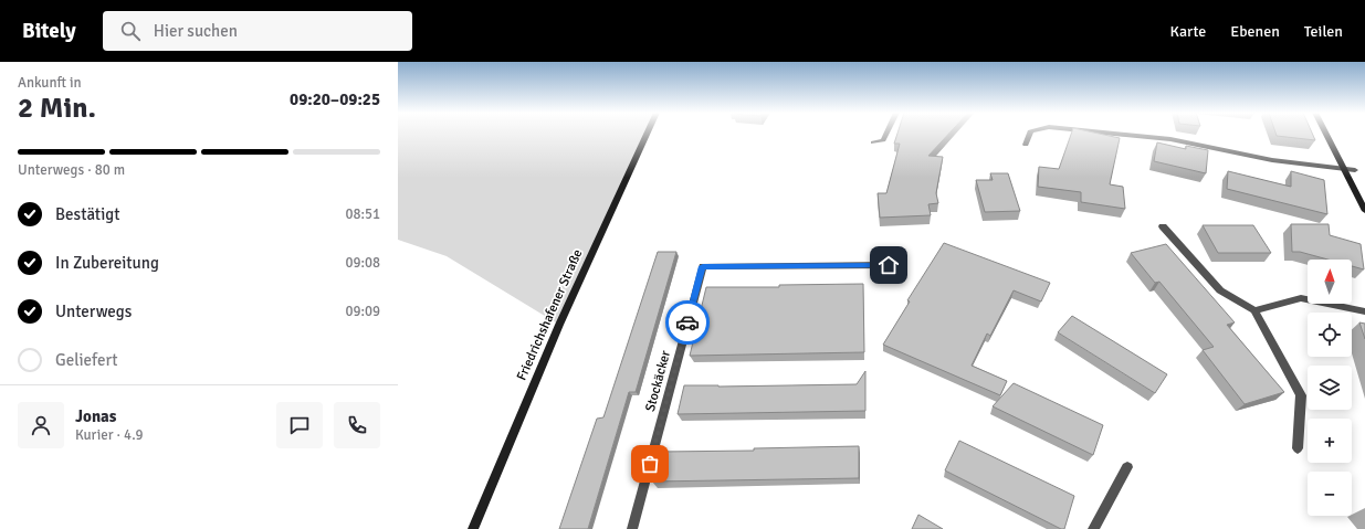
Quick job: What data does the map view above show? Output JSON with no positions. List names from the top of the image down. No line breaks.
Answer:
{"streets":{"main road":["Friedrichshafener Straße"],"street":["Stockäcker"]},"north":"top","page":{"header":"Bitely","search":"Hier suchen","nav":["Karte","Ebenen","Teilen"],"heading":["2 Min.","Ankunft in","09:20–09:25"],"panel":["Jonas","Kurier · 4.9"],"bar":"Unterwegs · 80 m","list":[["Bestätigt","08:51"],["In Zubereitung","09:08"],["Unterwegs","09:09"],"Geliefert"],"map_buttons":["+","−"]}}
